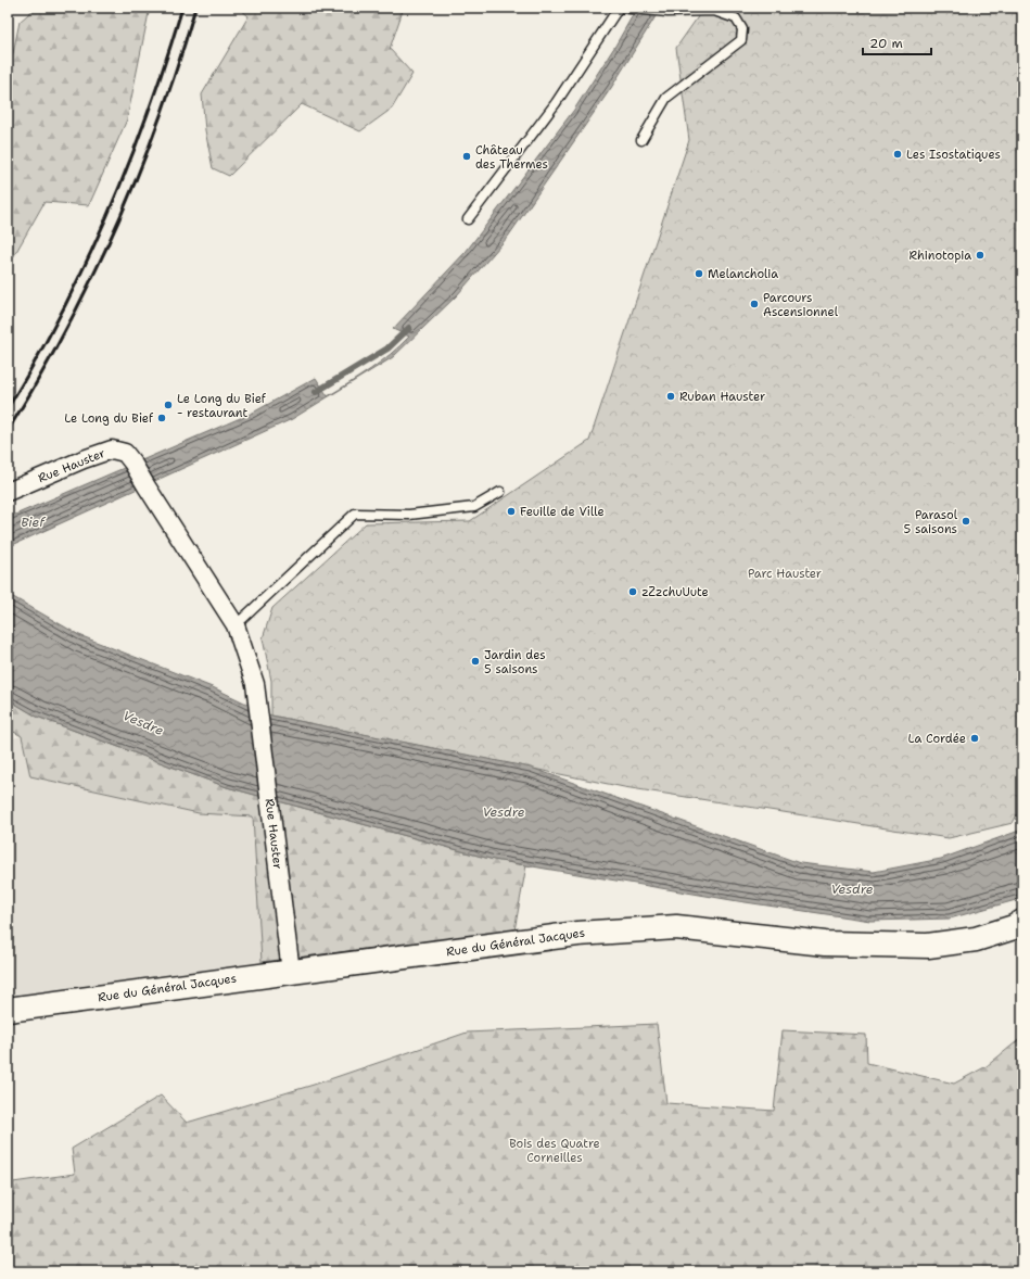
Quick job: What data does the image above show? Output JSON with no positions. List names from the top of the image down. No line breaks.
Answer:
{"streets":{"main road":["Rue du Général Jacques"],"street":["Rue Hauster"]},"crossings":[["Rue Hauster","Rue du Général Jacques"]],"water":["Bief","Vesdre"],"parks":["Parc Hauster","Bois des Quatre Corneilles"],"places":["Les Isostatiques","Château des Thermes","Rhinotopia","Melancholia","Parcours Ascensionnel","Ruban Hauster","Le Long du Bief - restaurant","Le Long du Bief","Feuille de Ville","Parasol 5 saisons","zZzchuUute","Jardin des 5 saisons","La Cordée"],"scale_bar":"20 m"}
